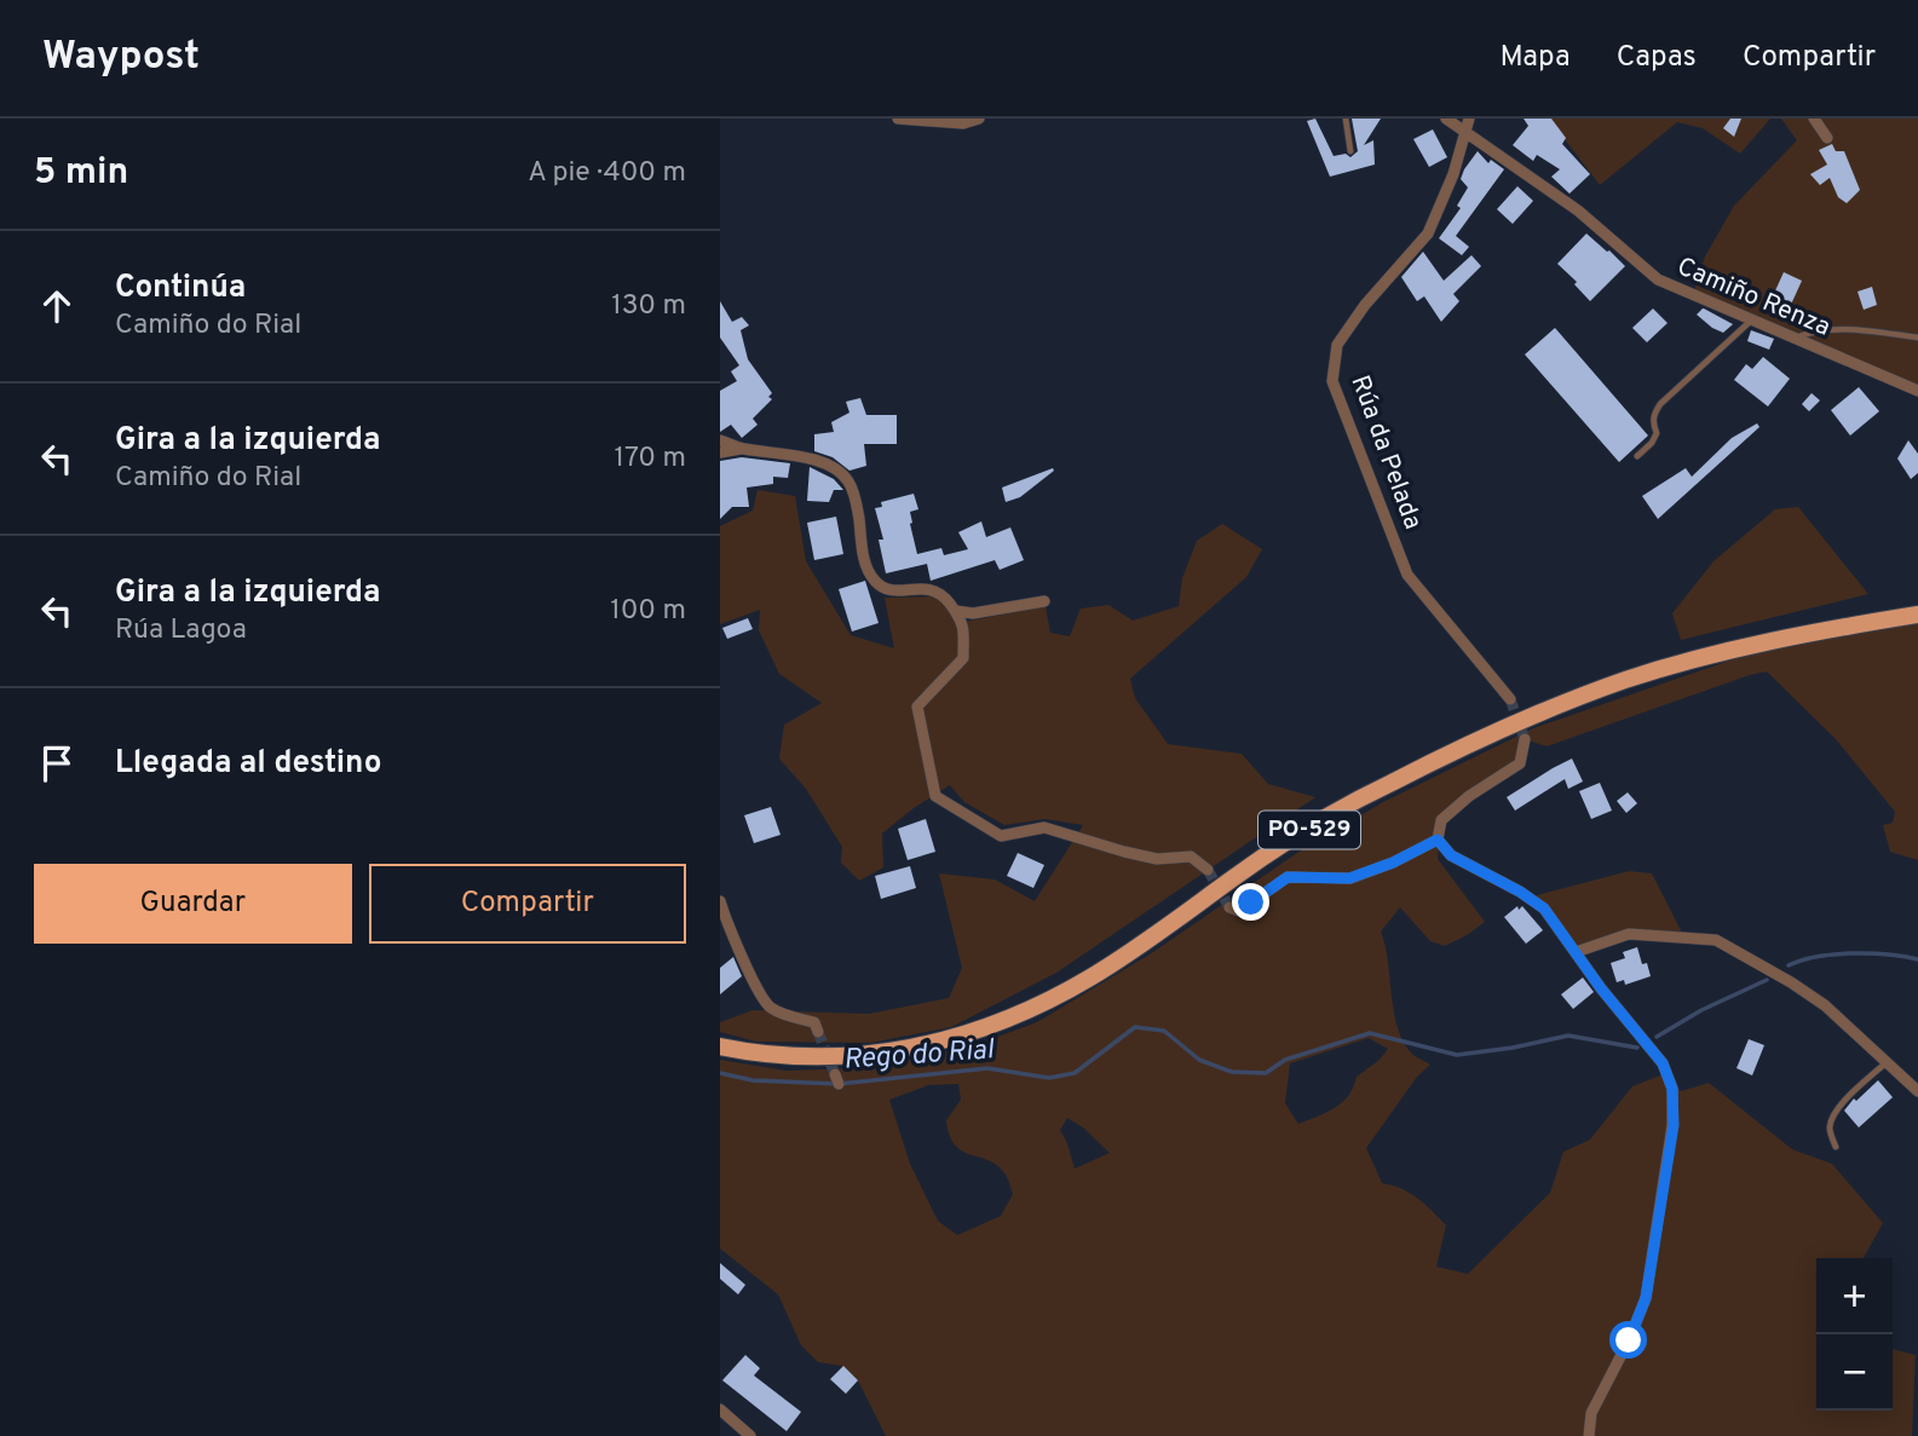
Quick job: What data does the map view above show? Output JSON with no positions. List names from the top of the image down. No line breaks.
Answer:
{"streets":{"main road":["PO-529"],"street":["Camiño Renza","Rúa da Pelada"]},"crossings":[["Camiño Renza","Rúa da Pelada"]],"water":["Rego do Rial"],"page":{"header":"Waypost","nav":["Mapa","Capas","Compartir"],"heading":["5 min","A pie · 400 m"],"list":[["Continúa","Camiño do Rial","130 m"],["Gira a la izquierda","Camiño do Rial","170 m"],["Gira a la izquierda","Rúa Lagoa","100 m"],"Llegada al destino"],"buttons":["Guardar","Compartir"],"map_buttons":["+","−"]}}
